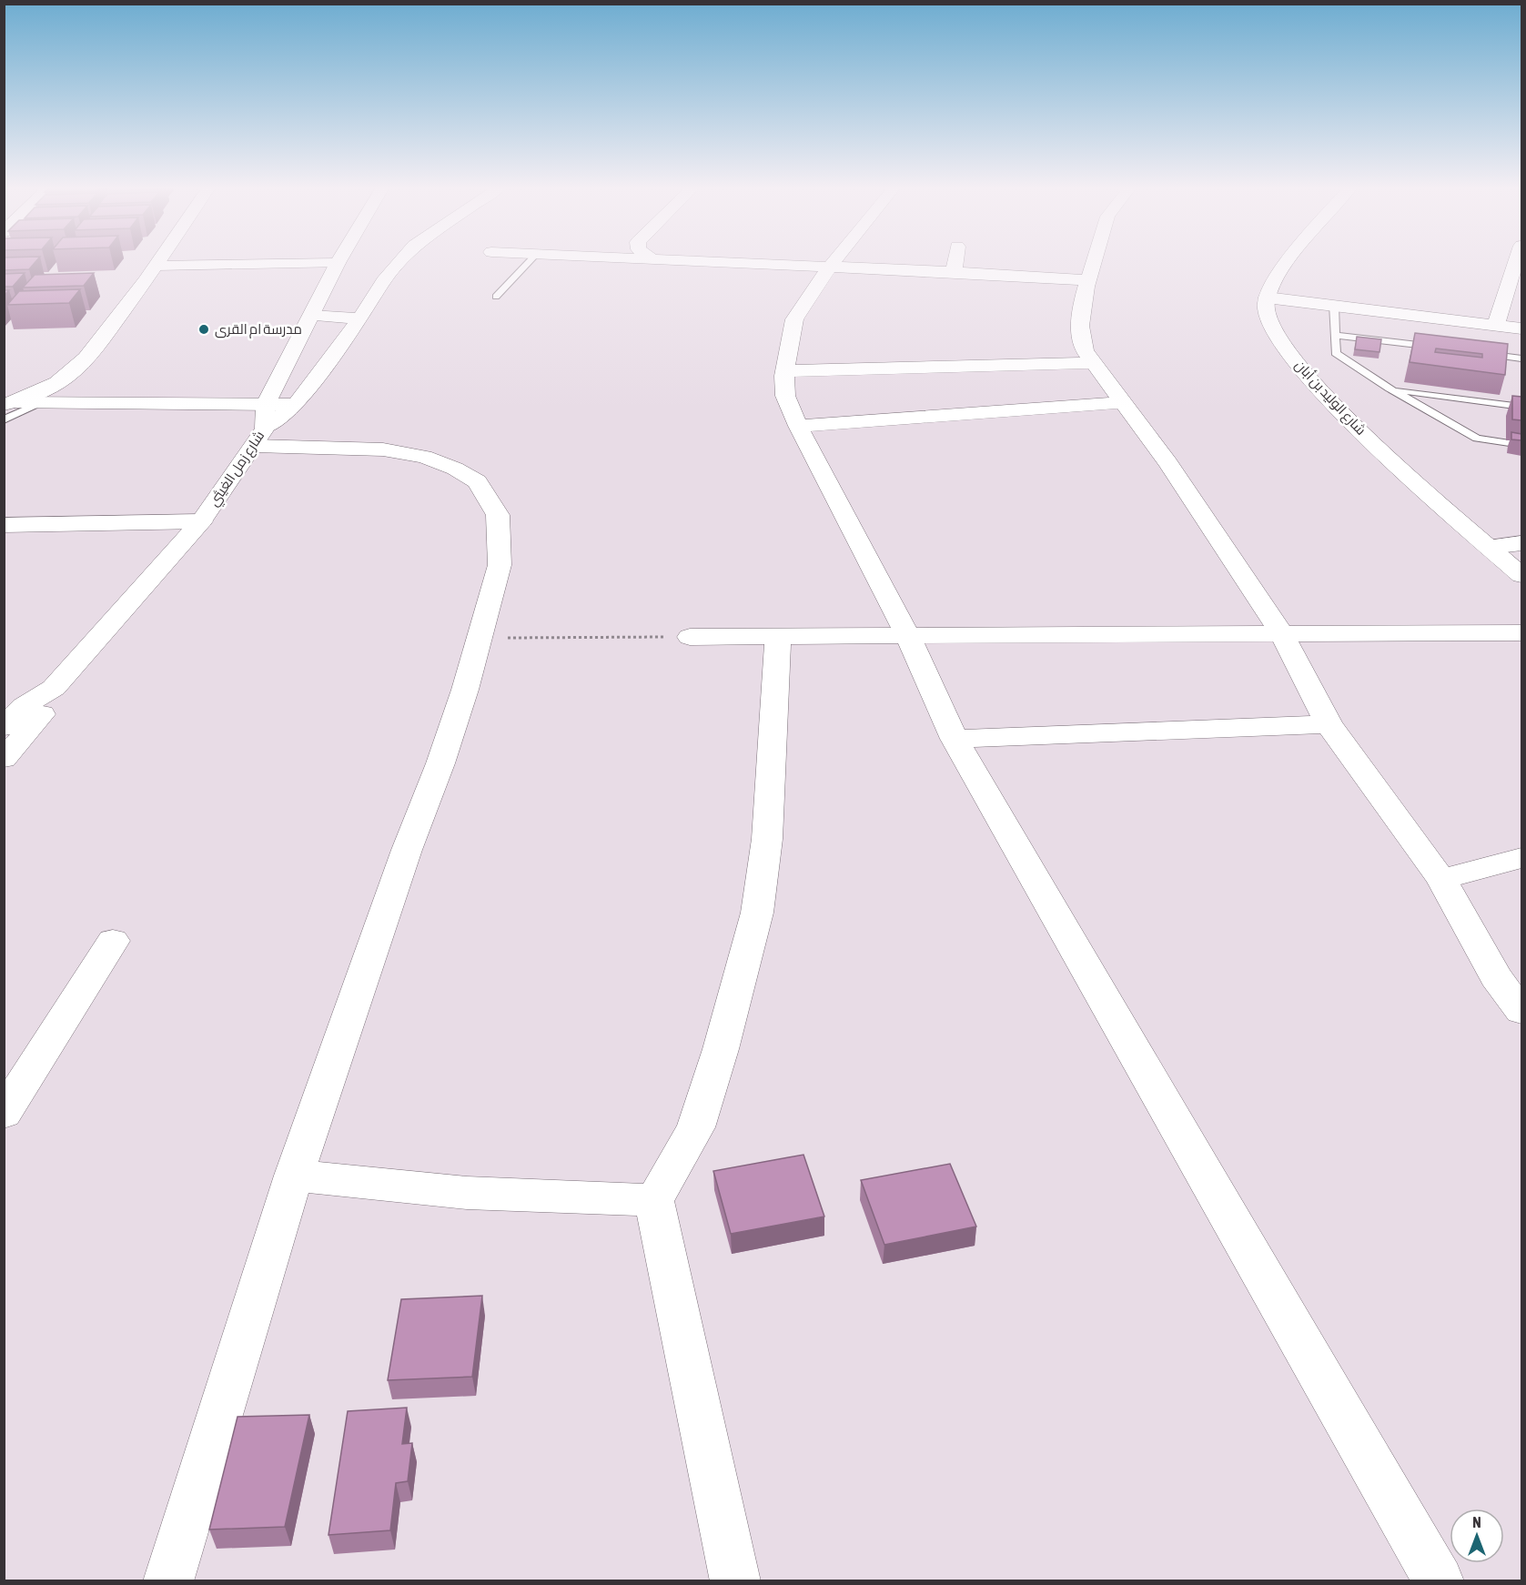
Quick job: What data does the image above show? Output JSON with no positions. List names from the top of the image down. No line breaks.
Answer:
{"streets":{"street":["شارع الوليد بن أبان","شارع زمل الغيثي"]},"places":["مدرسة ام القرى"],"north":"top"}
